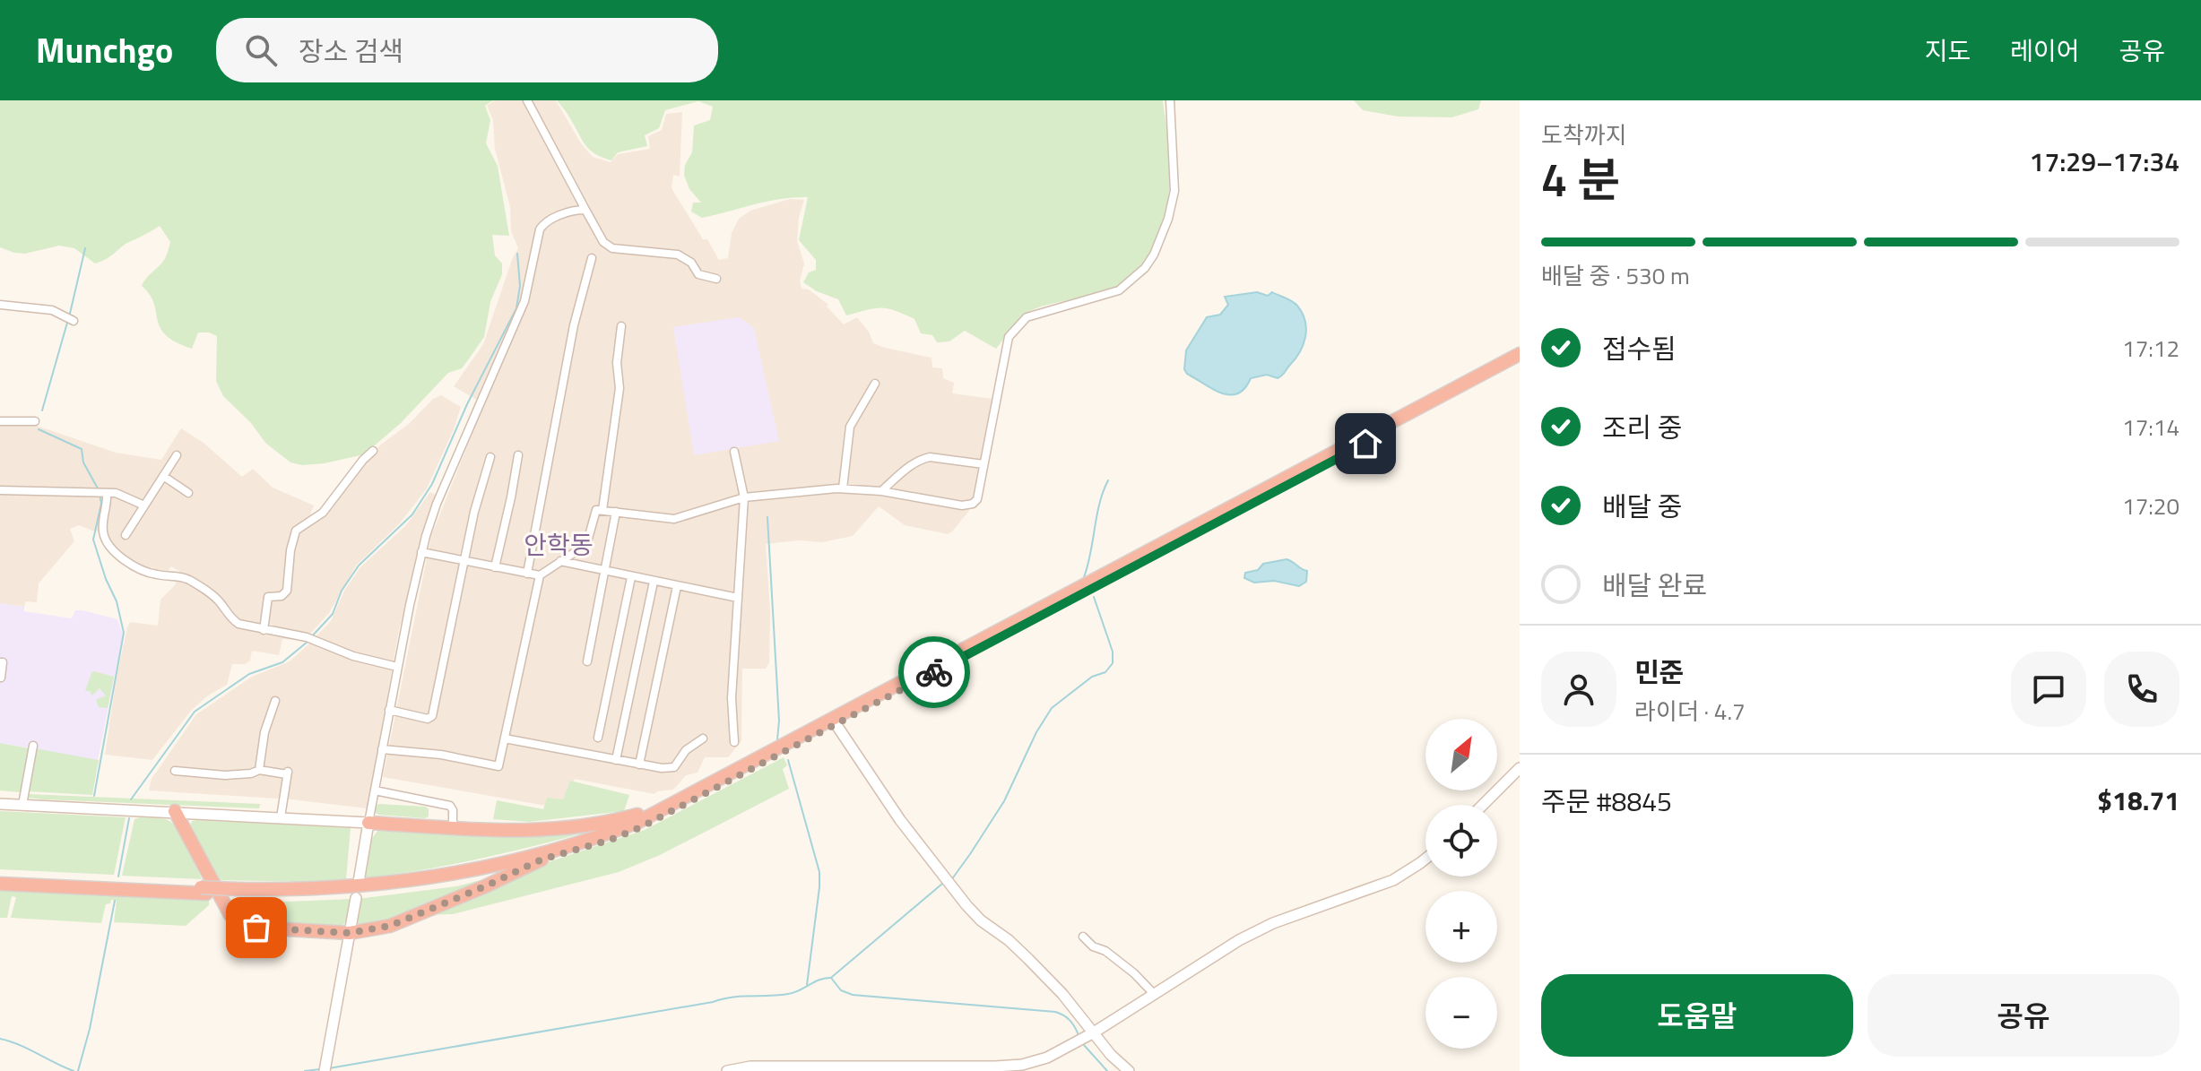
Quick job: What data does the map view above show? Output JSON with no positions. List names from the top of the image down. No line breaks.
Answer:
{"districts":["안학동"],"north":"top right","page":{"header":"Munchgo","search":"장소 검색","nav":["지도","레이어","공유"],"heading":["4 분","도착까지","17:29–17:34"],"panel":["민준","라이더 · 4.7","주문 #8845","$18.71"],"bar":"배달 중 · 530 m","list":[["접수됨","17:12"],["조리 중","17:14"],["배달 중","17:20"],"배달 완료"],"map_buttons":["+","−"],"buttons":["도움말","공유"]}}
